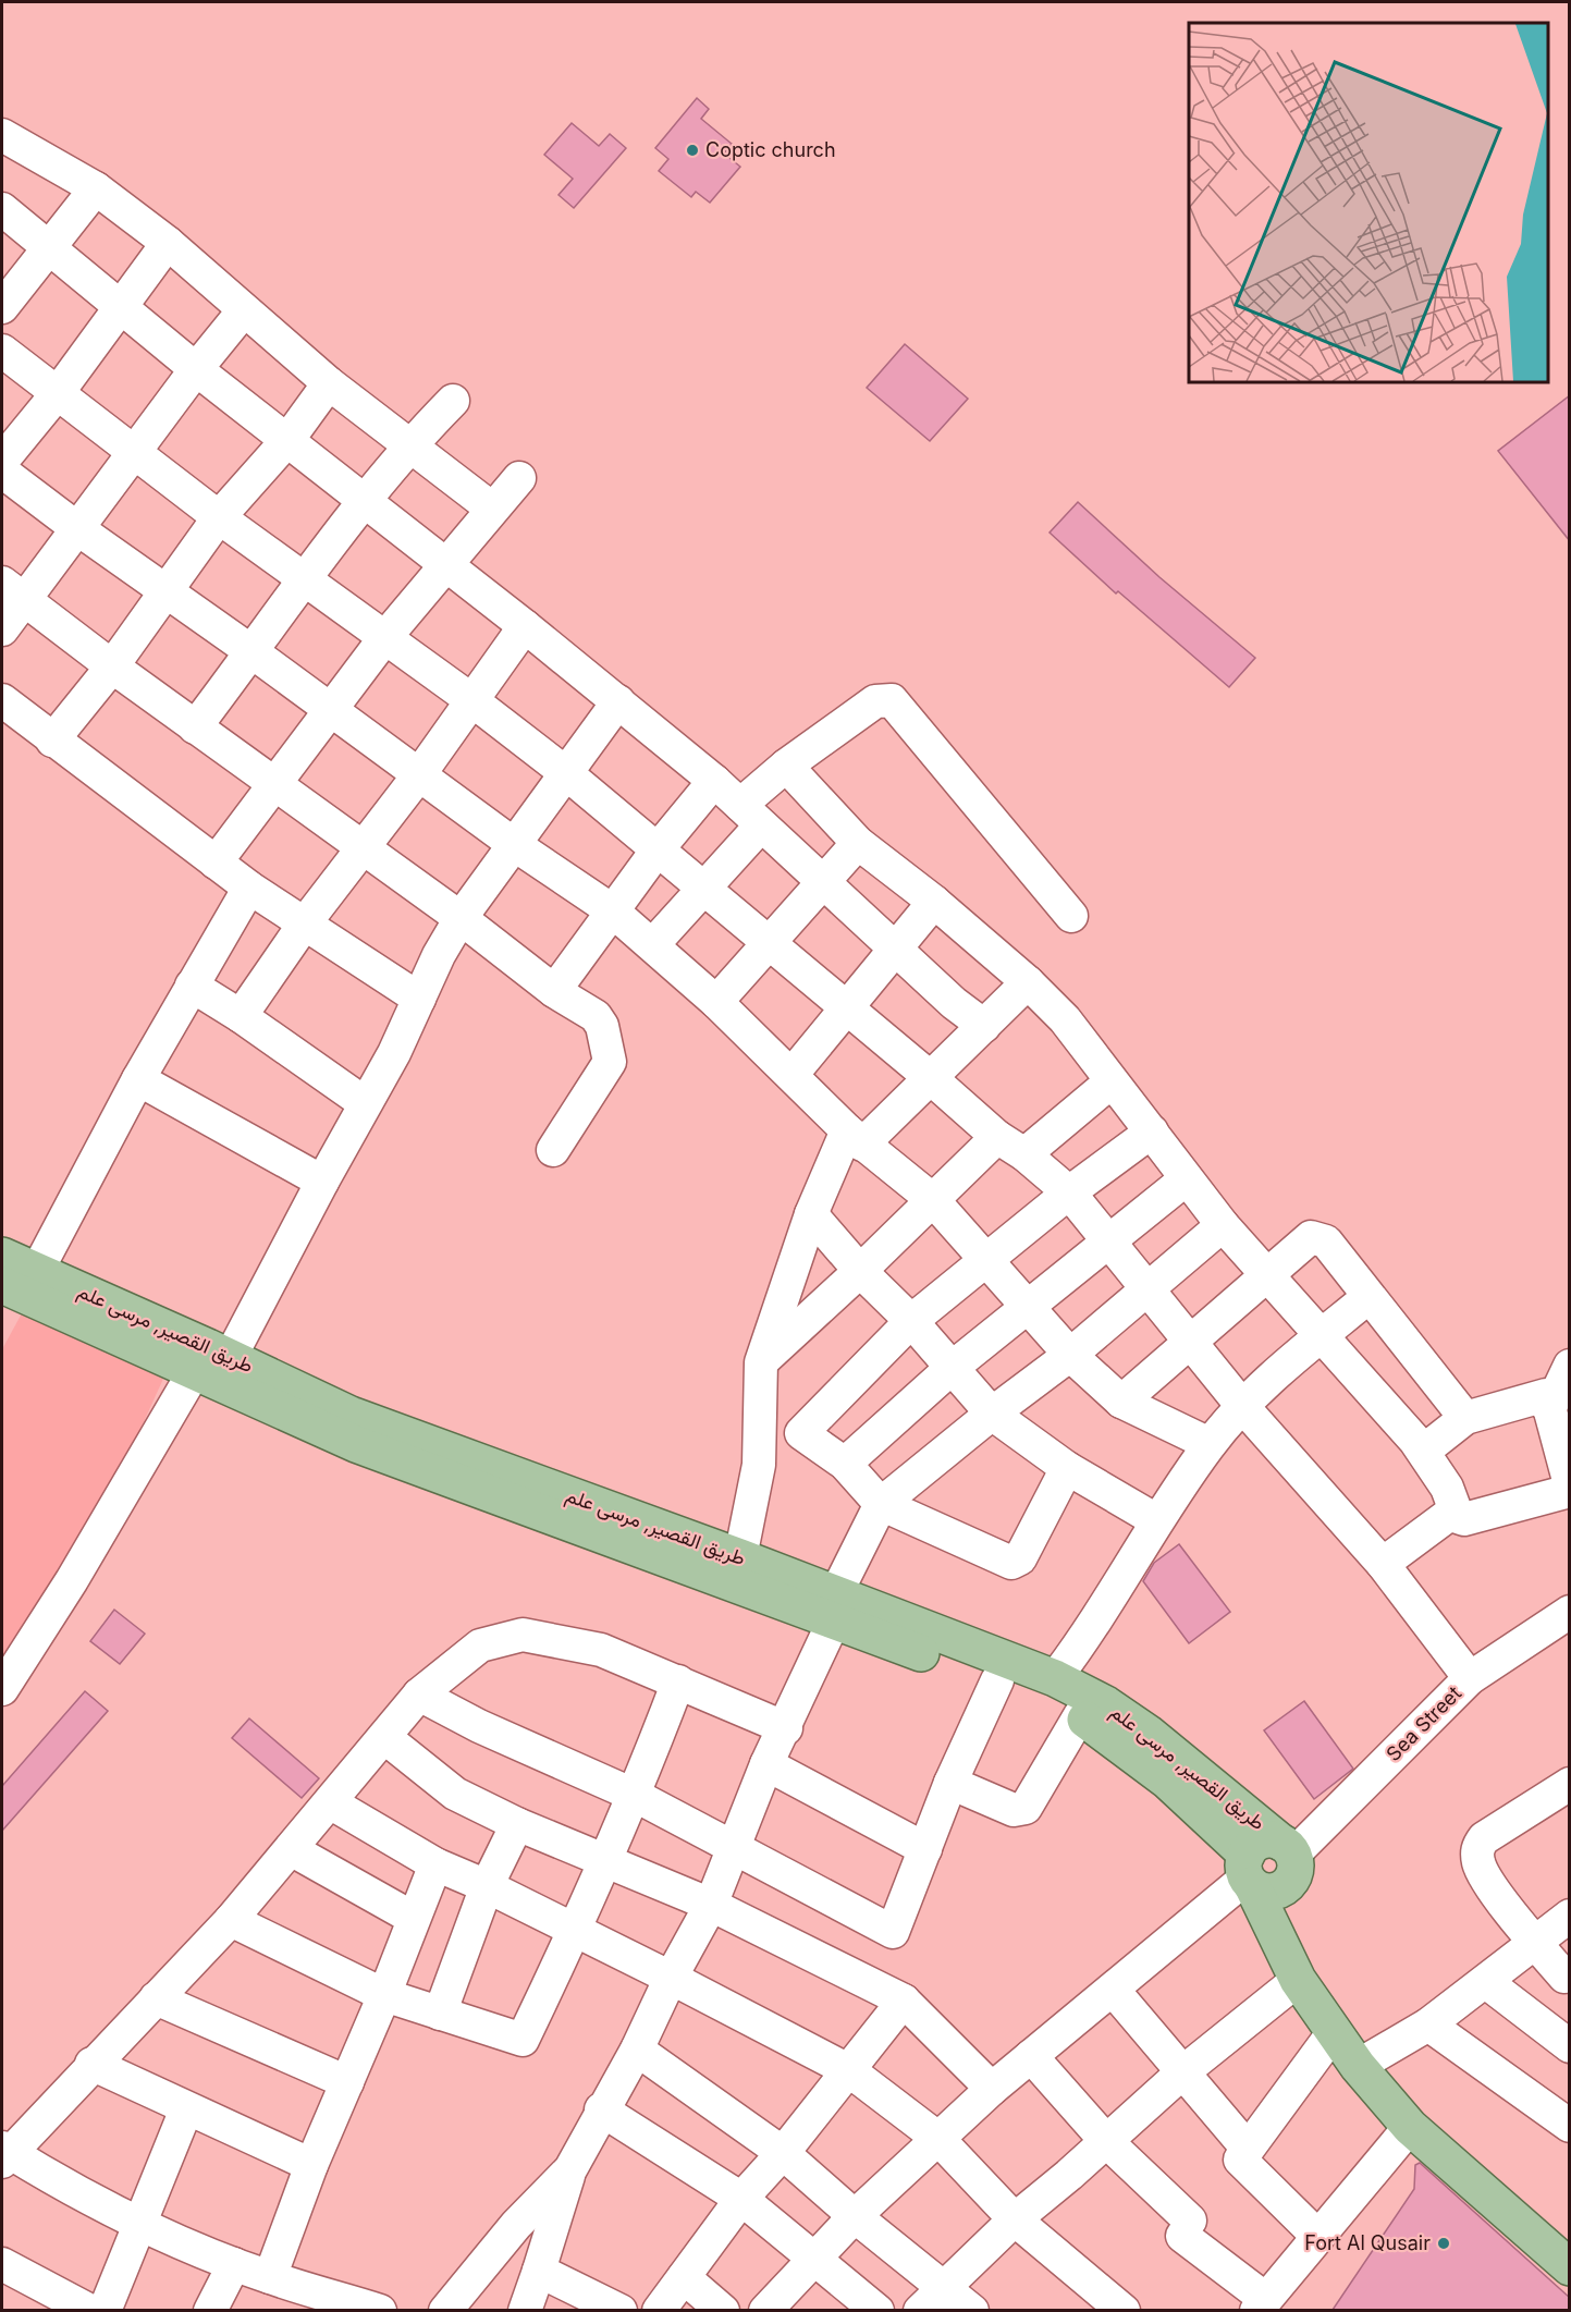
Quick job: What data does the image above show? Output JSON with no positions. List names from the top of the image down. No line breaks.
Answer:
{"streets":{"main road":["طريق القصير, مرسى علم"],"street":["Sea Street"]},"crossings":[["طريق القصير, مرسى علم","Sea Street"]],"places":["Coptic church","Fort Al Qusair"]}
